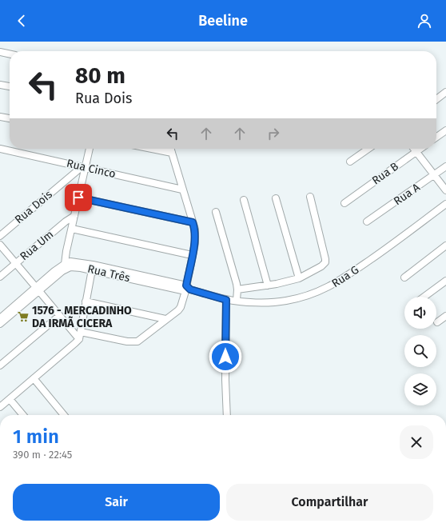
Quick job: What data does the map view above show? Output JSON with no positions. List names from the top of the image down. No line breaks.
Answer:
{"streets":{"street":["Rua Cinco","Rua B","Rua A","Rua Dois","Rua Um","Rua G"]},"crossings":[["Rua Cinco","Rua Dois"]],"places":{"supermarket":["1576 - MERCADINHO DA IRMÃ CICERA"]},"page":{"header":"Beeline","turn":["80 m","Rua Dois"],"heading":["1 min","390 m · 22:45"],"buttons":["Sair","Compartilhar"]}}
